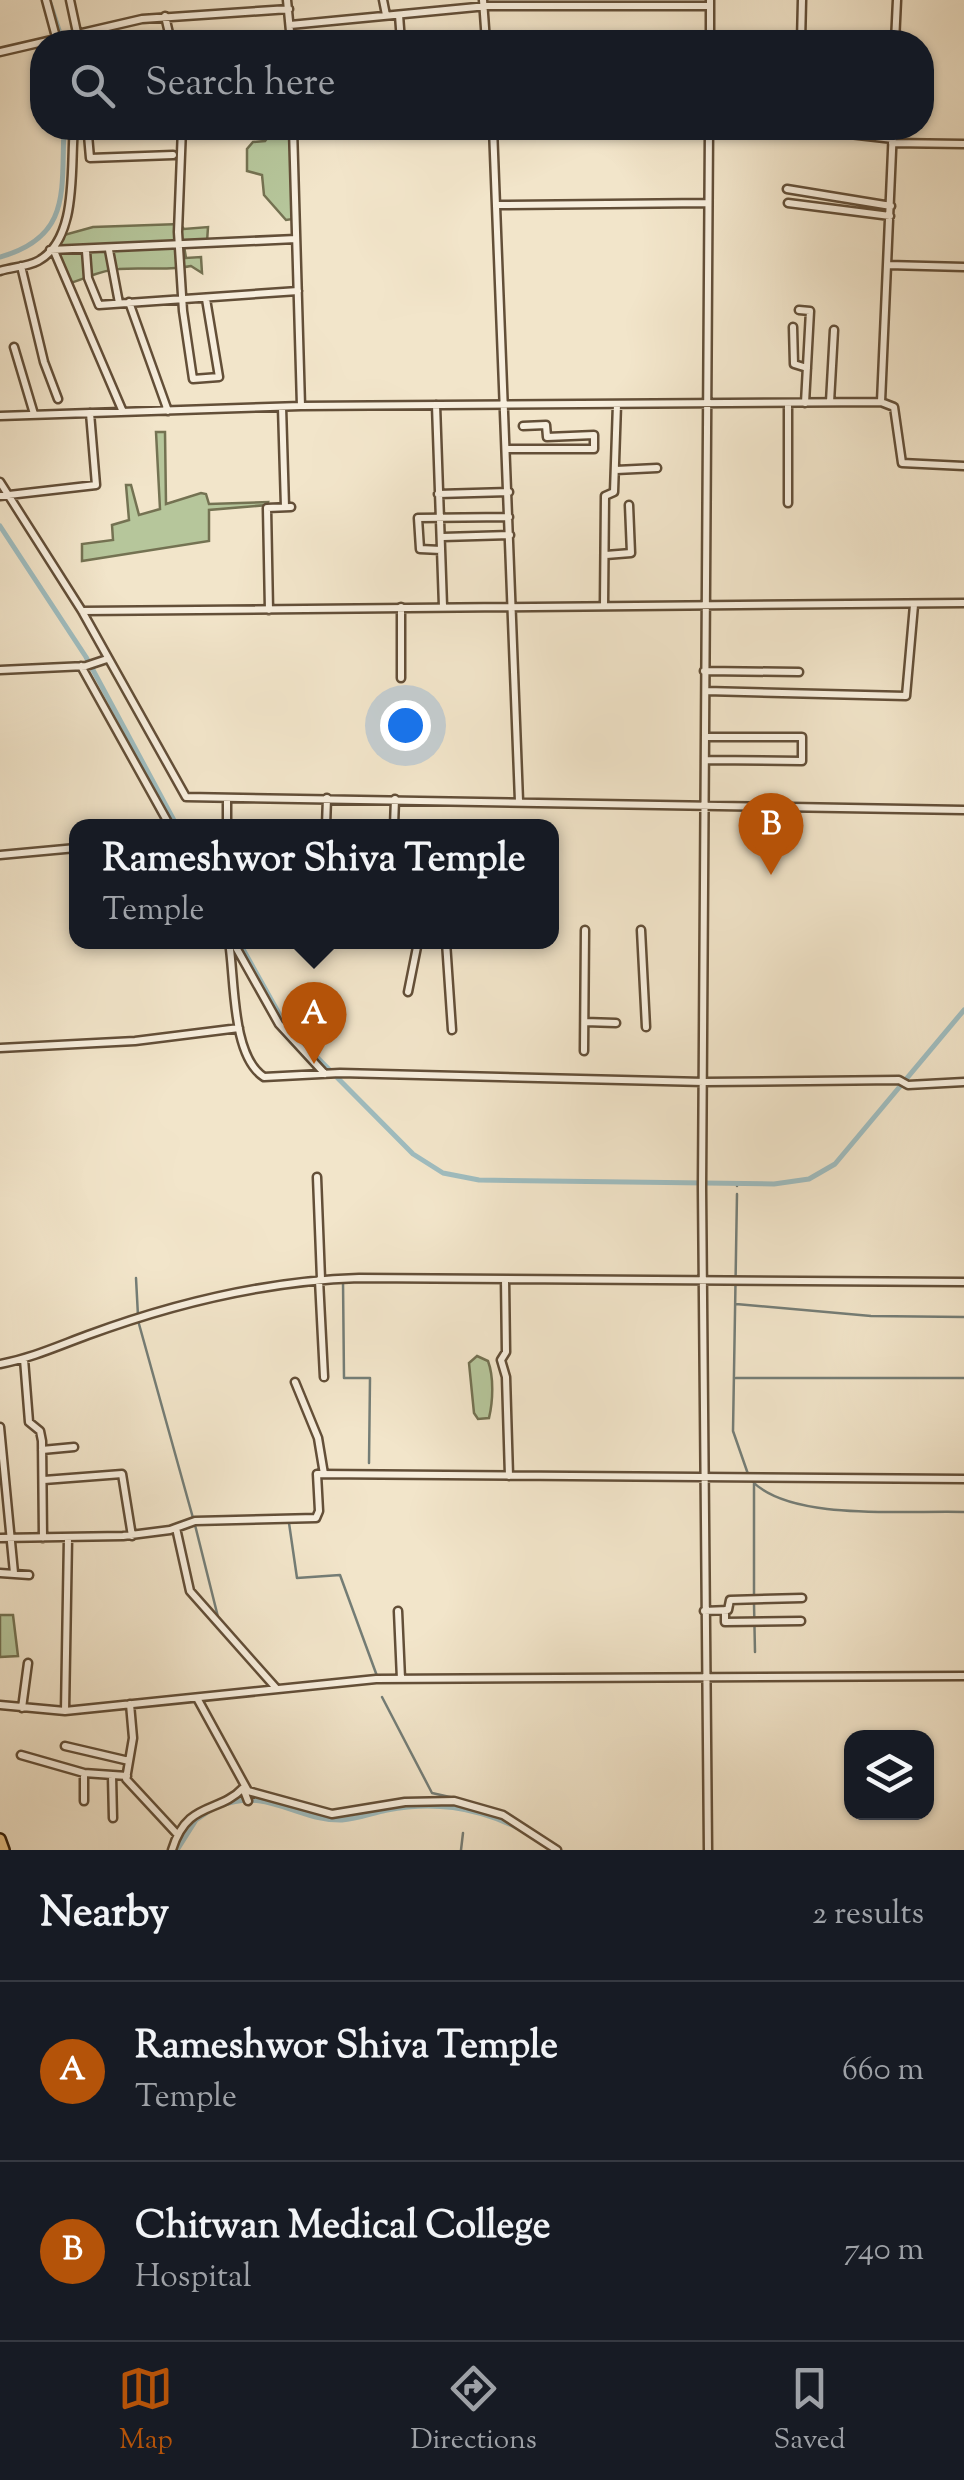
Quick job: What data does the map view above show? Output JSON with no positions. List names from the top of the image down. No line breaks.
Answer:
{"page":{"search":"Search here","pins":["B","A"],"popup":["Rameshwor Shiva Temple","Temple"],"heading":["Nearby","2 results"],"list":[{"mark":"A","name":"Rameshwor Shiva Temple","note":"Temple","value":"660 m"},{"mark":"B","name":"Chitwan Medical College","note":"Hospital","value":"740 m"}],"nav":["Map","Directions","Saved"]}}
